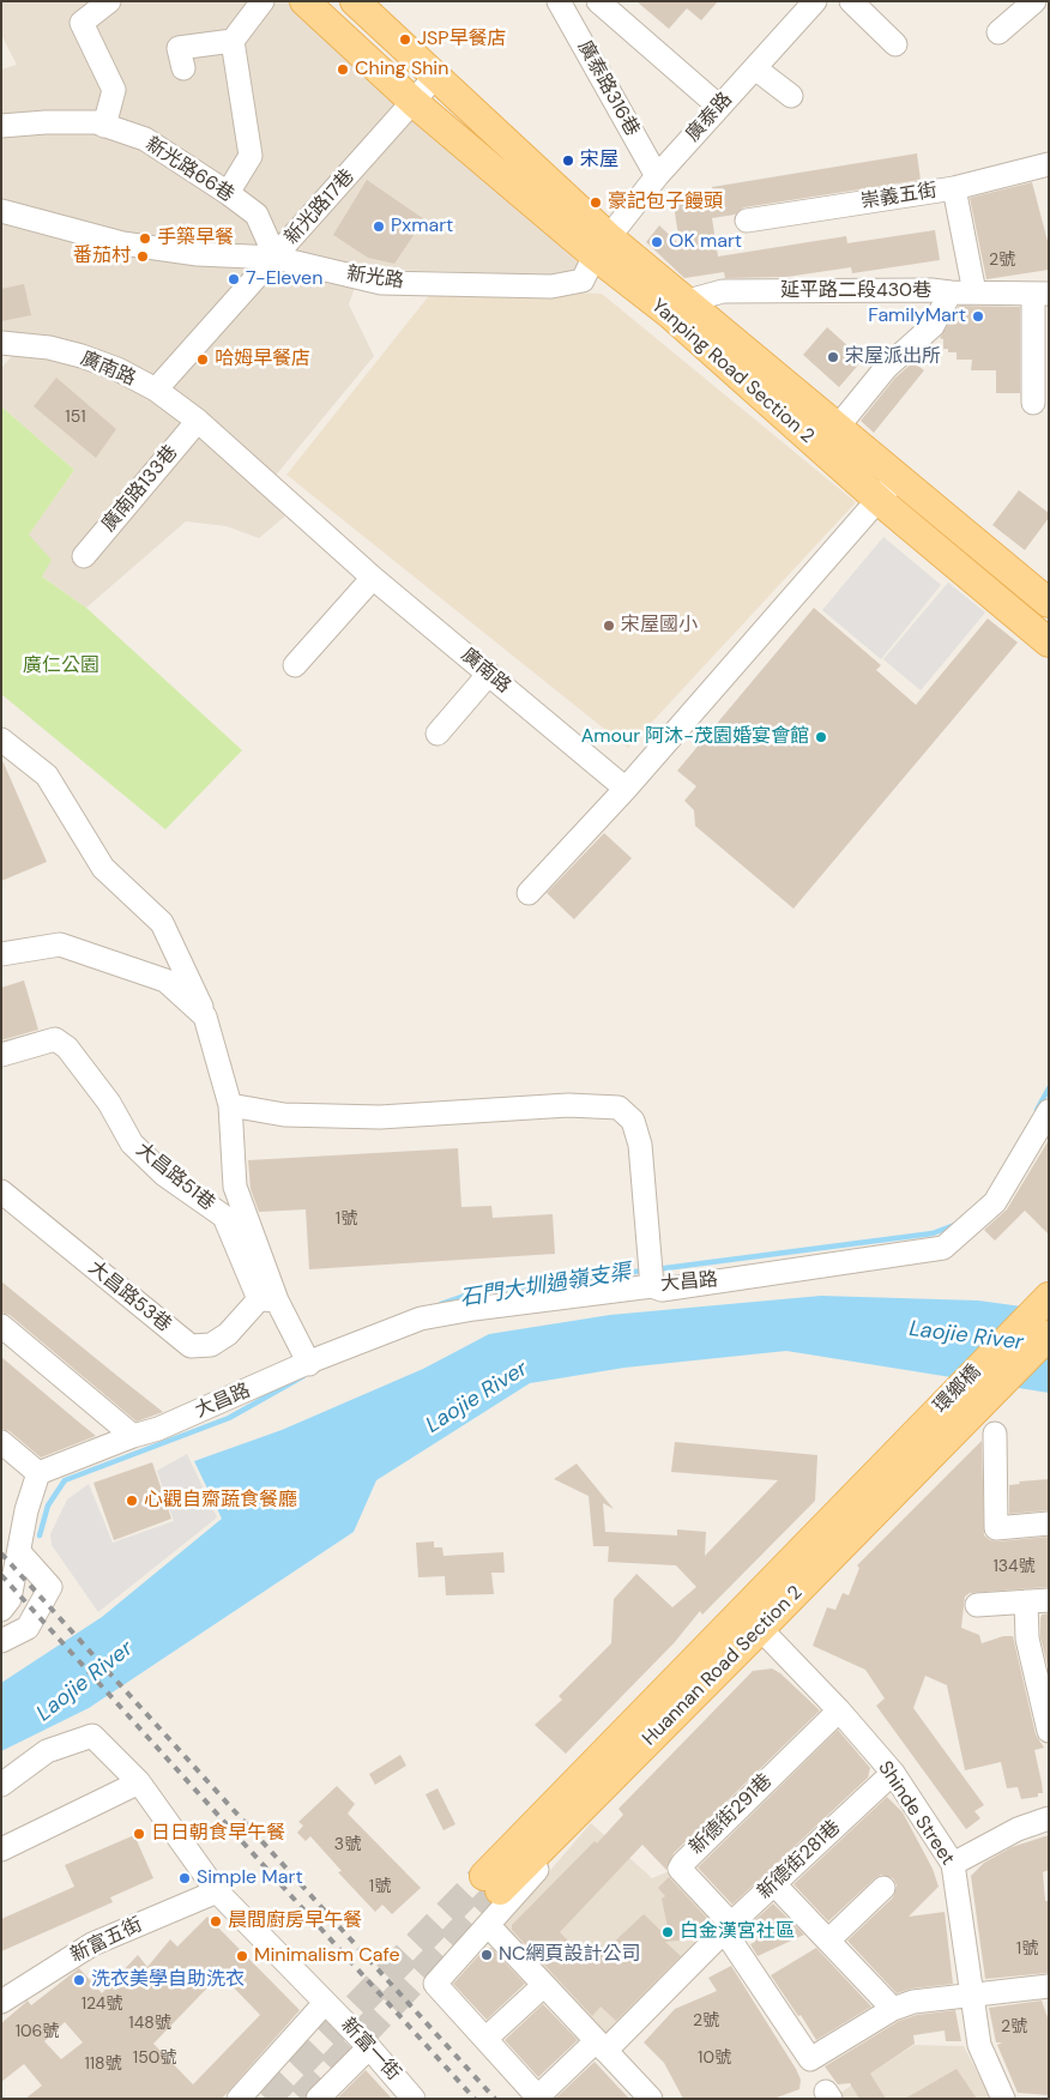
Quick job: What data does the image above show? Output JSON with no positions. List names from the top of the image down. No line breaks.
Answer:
{"streets":{"main road":["Yanping Road Section 2","環鄉橋","Huannan Road Section 2"],"street":["廣泰路316巷","廣泰路","新光路66巷","崇義五街","新光路17巷","新光路","延平路二段430巷","廣南路","廣南路133巷","大昌路51巷","大昌路","大昌路53巷","Shinde Street","新德街291巷","新德街281巷","新富五街","新富一街"]},"crossings":[["廣泰路316巷","廣泰路"],["廣泰路","新光路"],["廣泰路","Yanping Road Section 2"],["新光路66巷","新光路17巷"],["新光路66巷","新光路"],["新光路17巷","新光路"],["新光路17巷","廣南路"],["新光路17巷","Yanping Road Section 2"],["新光路","Yanping Road Section 2"],["延平路二段430巷","Yanping Road Section 2"],["廣南路","廣南路133巷"],["大昌路51巷","大昌路"],["大昌路51巷","大昌路53巷"],["環鄉橋","Huannan Road Section 2"],["Huannan Road Section 2","Shinde Street"],["Shinde Street","新德街291巷"],["Shinde Street","新德街281巷"],["新德街291巷","新德街281巷"],["新富五街","新富一街"]],"water":["石門大圳過嶺支渠","Laojie River"],"parks":["廣仁公園"],"places":["JSP早餐店","Ching Shin","宋屋","豪記包子饅頭","Pxmart","手築早餐","OK mart","番茄村","7-Eleven","FamilyMart","宋屋派出所","哈姆早餐店","宋屋國小","Amour 阿沐-茂園婚宴會館","心觀自齋蔬食餐廳","日日朝食早午餐","Simple Mart","晨間廚房早午餐","白金漢宮社區","NC網頁設計公司","Minimalism Cafe","洗衣美學自助洗衣"],"house_numbers":["2號","151","1號","134號","3號","1號","1號","124號","2號","148號","2號","106號","150號","10號","118號"]}
